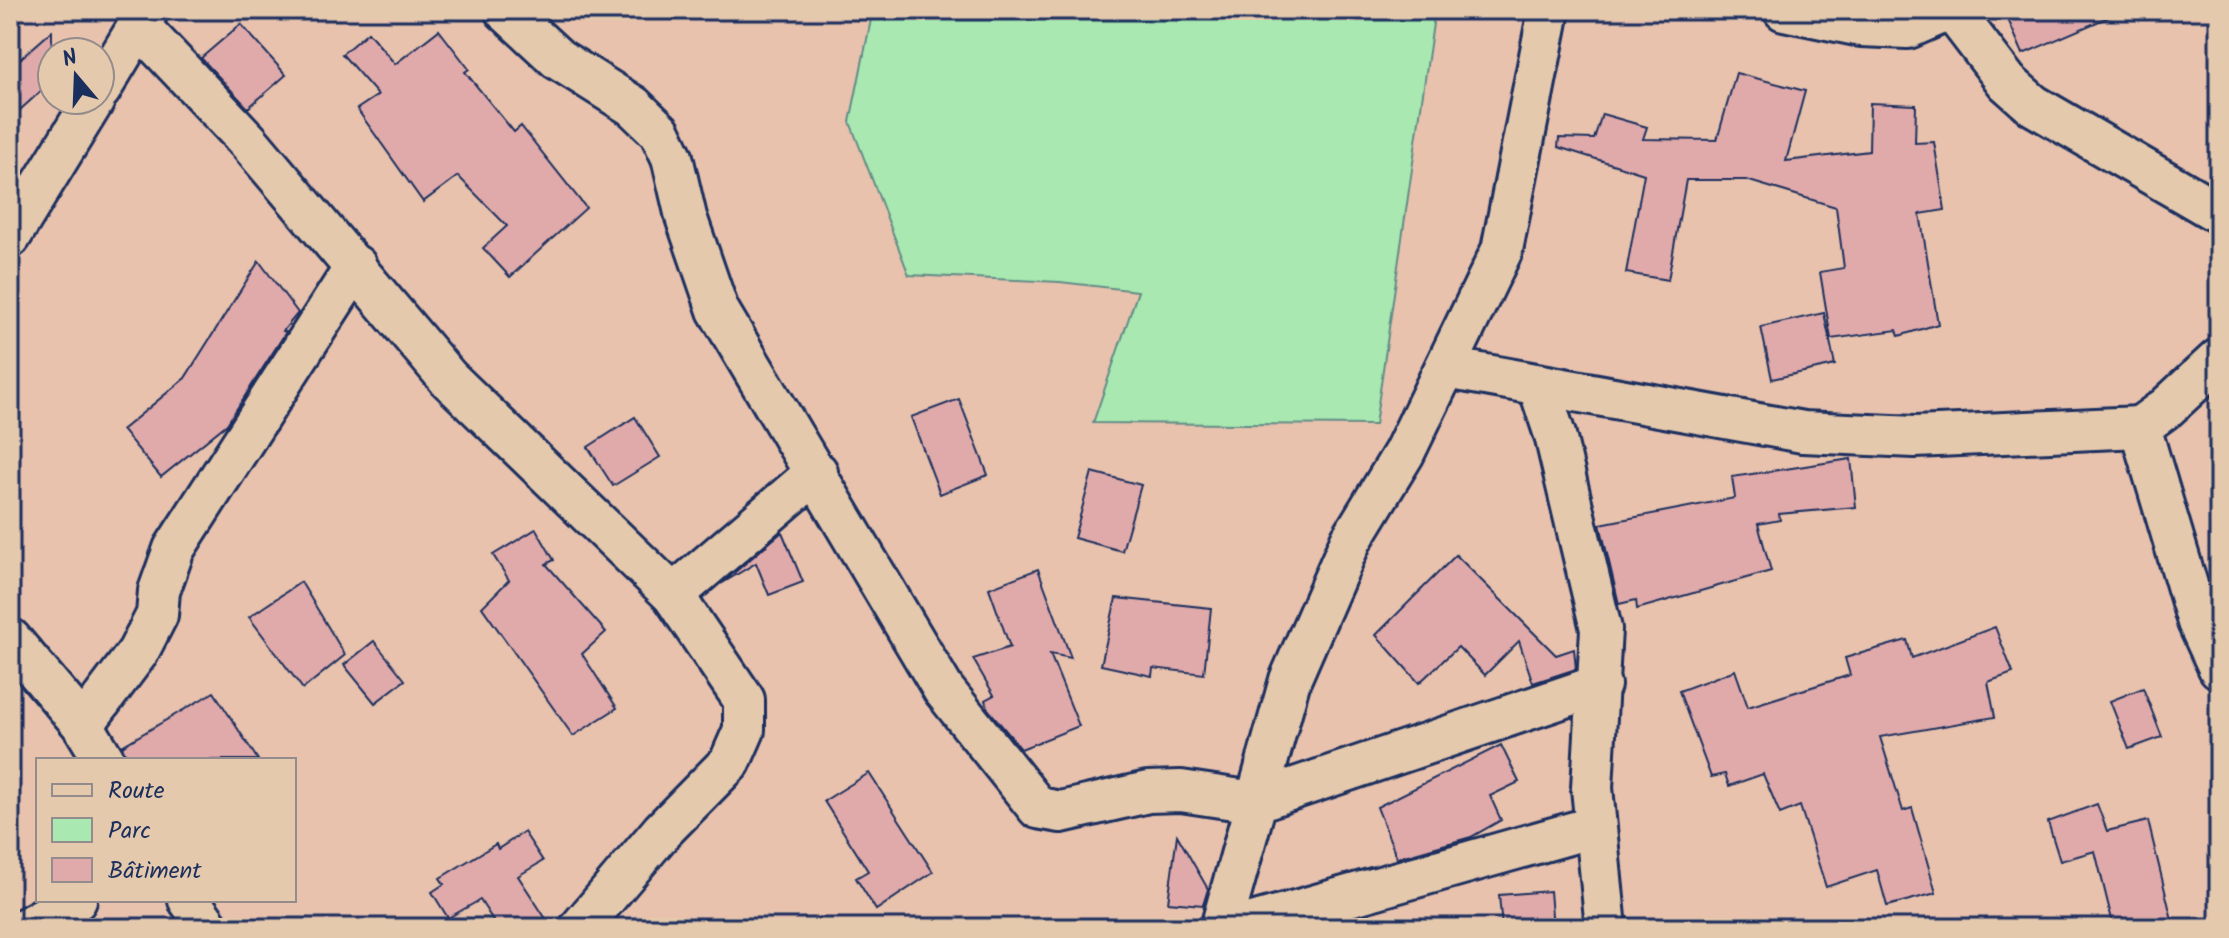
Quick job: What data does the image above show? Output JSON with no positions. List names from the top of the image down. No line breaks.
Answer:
{"legend":["Route","Parc","Bâtiment"],"north":"top"}
